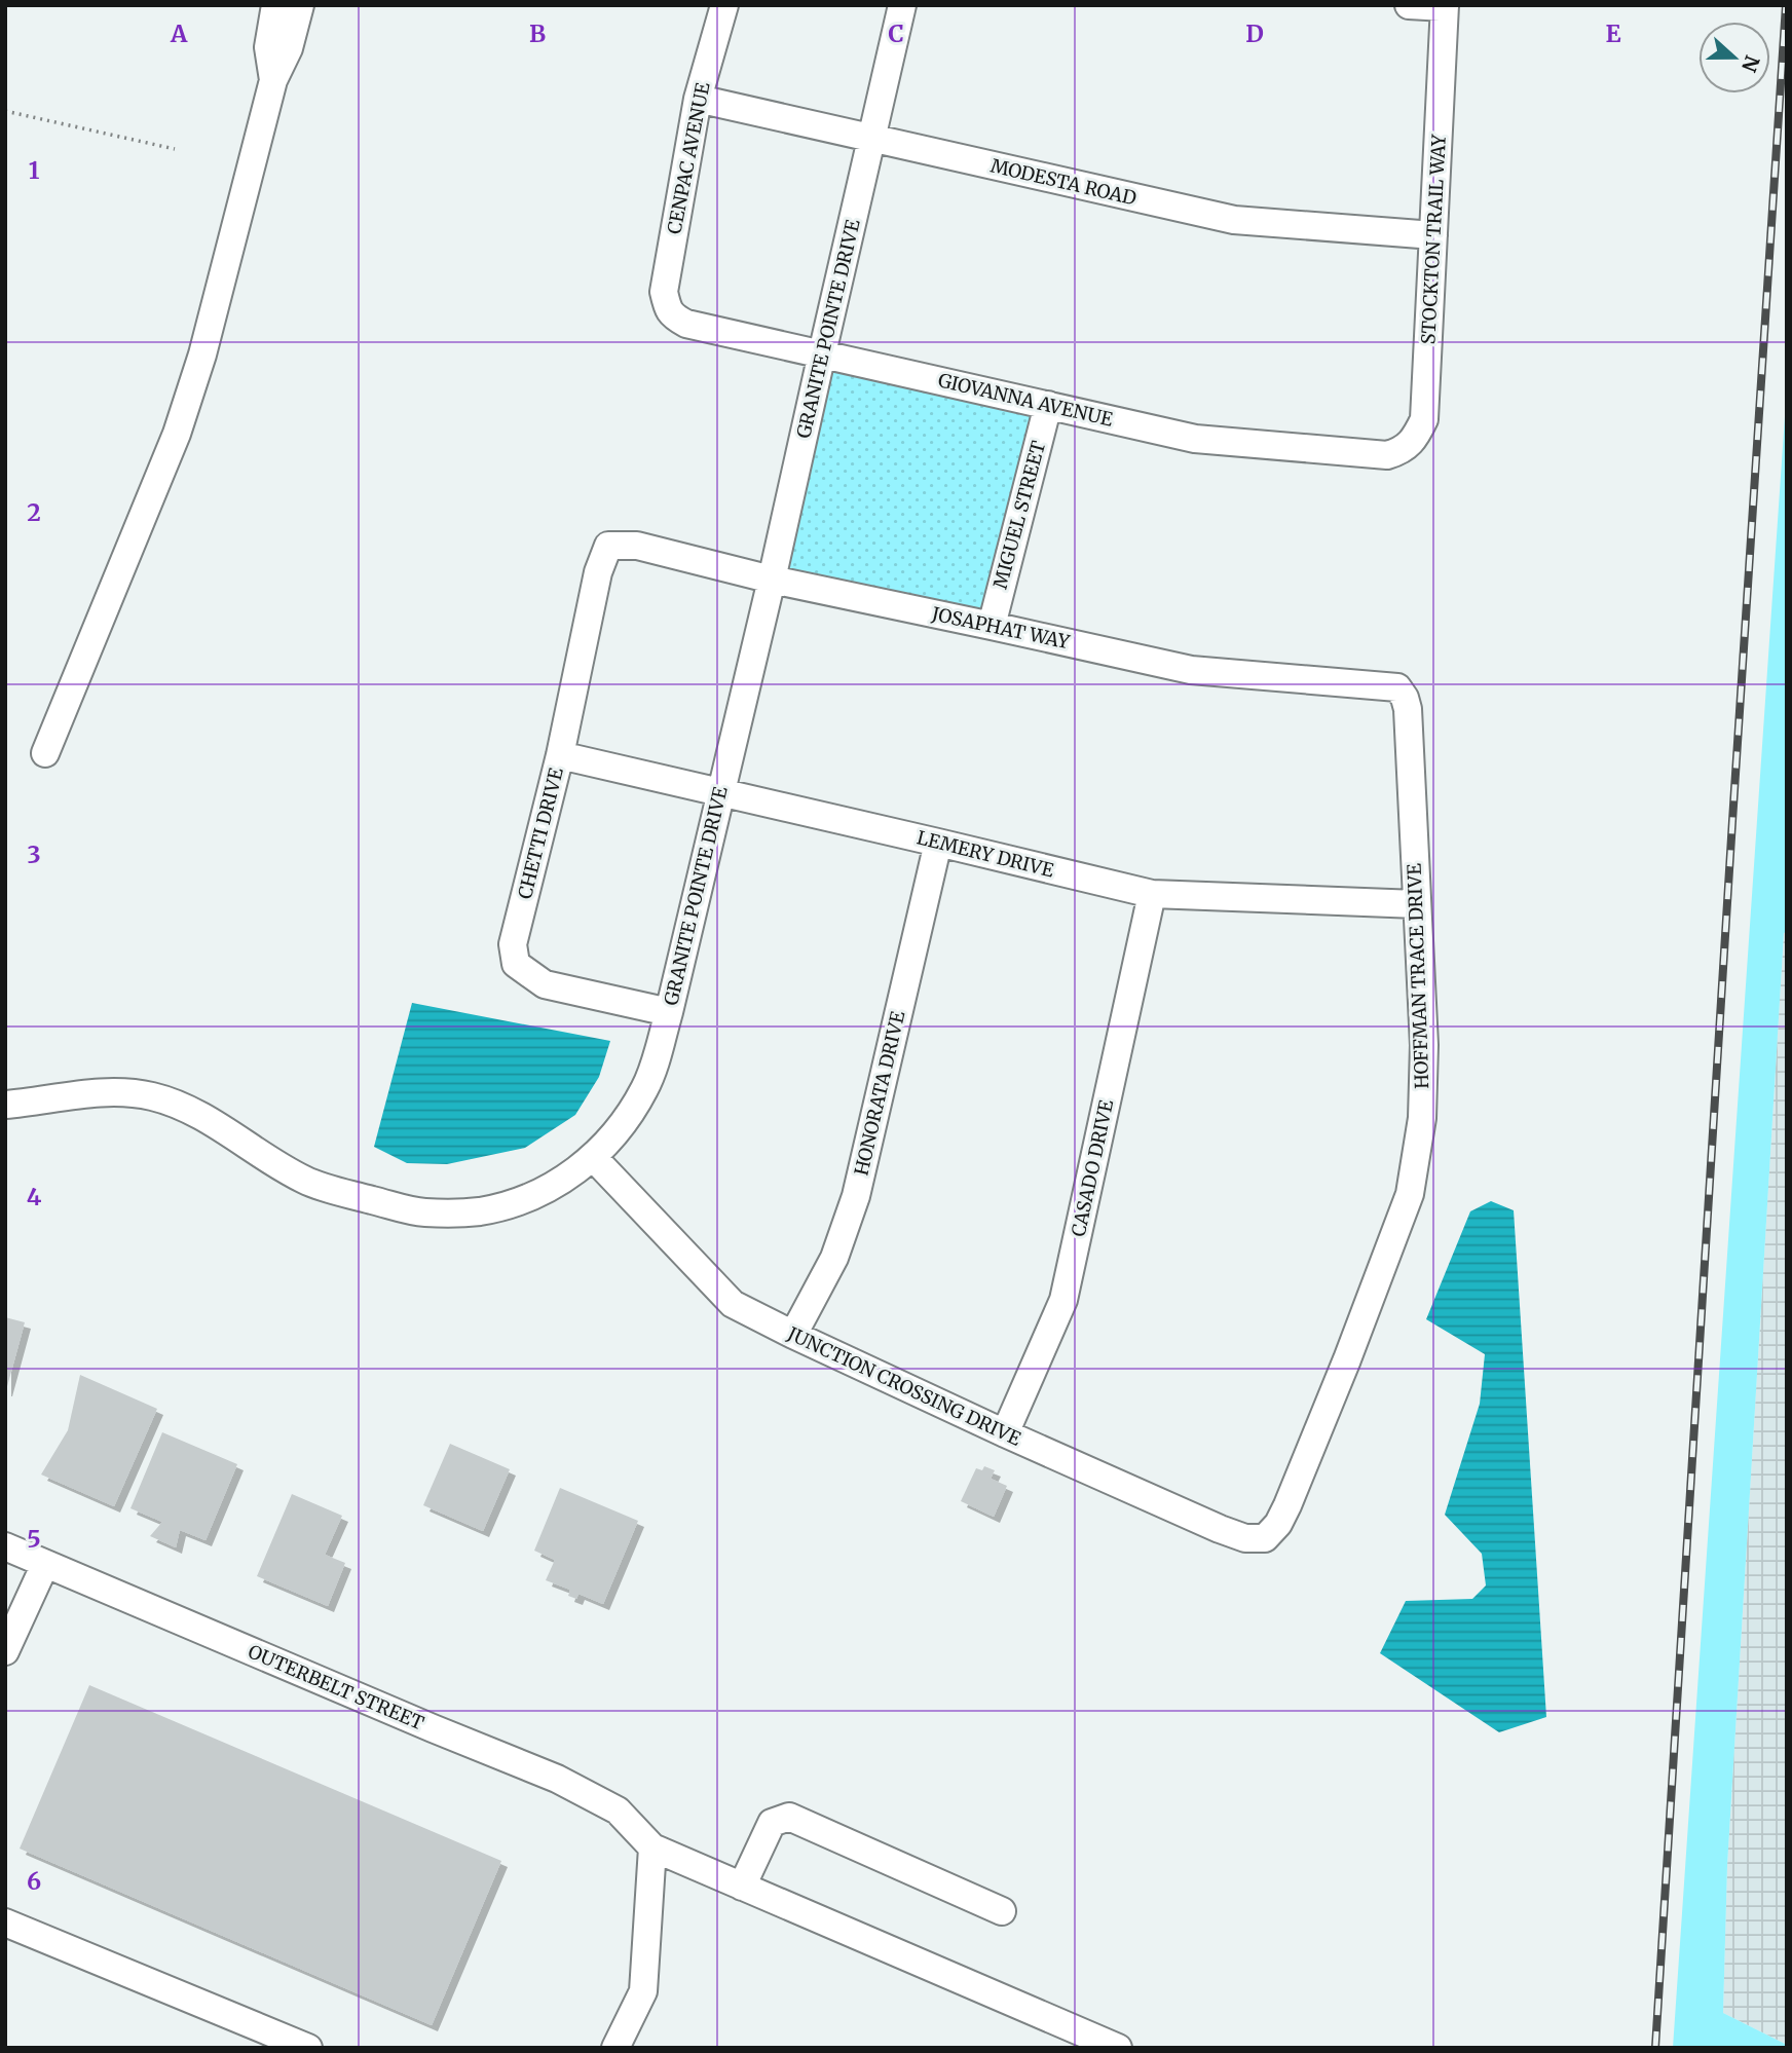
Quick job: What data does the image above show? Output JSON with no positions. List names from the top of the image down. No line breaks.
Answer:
{"streets":{"street":["CENPAC AVENUE","MODESTA ROAD","STOCKTON TRAIL WAY","GRANITE POINTE DRIVE","GIOVANNA AVENUE","MIGUEL STREET","JOSAPHAT WAY","CHETTI DRIVE","LEMERY DRIVE","HOFFMAN TRACE DRIVE","HONORATA DRIVE","CASADO DRIVE","JUNCTION CROSSING DRIVE","OUTERBELT STREET"]},"crossings":[["CENPAC AVENUE","MODESTA ROAD"],["CENPAC AVENUE","GIOVANNA AVENUE"],["MODESTA ROAD","STOCKTON TRAIL WAY"],["MODESTA ROAD","GRANITE POINTE DRIVE"],["STOCKTON TRAIL WAY","GIOVANNA AVENUE"],["GRANITE POINTE DRIVE","GIOVANNA AVENUE"],["GRANITE POINTE DRIVE","JOSAPHAT WAY"],["GRANITE POINTE DRIVE","CHETTI DRIVE"],["GRANITE POINTE DRIVE","LEMERY DRIVE"],["GRANITE POINTE DRIVE","JUNCTION CROSSING DRIVE"],["GIOVANNA AVENUE","MIGUEL STREET"],["MIGUEL STREET","JOSAPHAT WAY"],["JOSAPHAT WAY","CHETTI DRIVE"],["JOSAPHAT WAY","HOFFMAN TRACE DRIVE"],["CHETTI DRIVE","LEMERY DRIVE"],["LEMERY DRIVE","HOFFMAN TRACE DRIVE"],["LEMERY DRIVE","HONORATA DRIVE"],["LEMERY DRIVE","CASADO DRIVE"],["HOFFMAN TRACE DRIVE","JUNCTION CROSSING DRIVE"],["HONORATA DRIVE","JUNCTION CROSSING DRIVE"],["CASADO DRIVE","JUNCTION CROSSING DRIVE"]],"north":"right","grid":{"columns":["A","B","C","D","E"],"rows":["1","2","3","4","5","6"]}}
